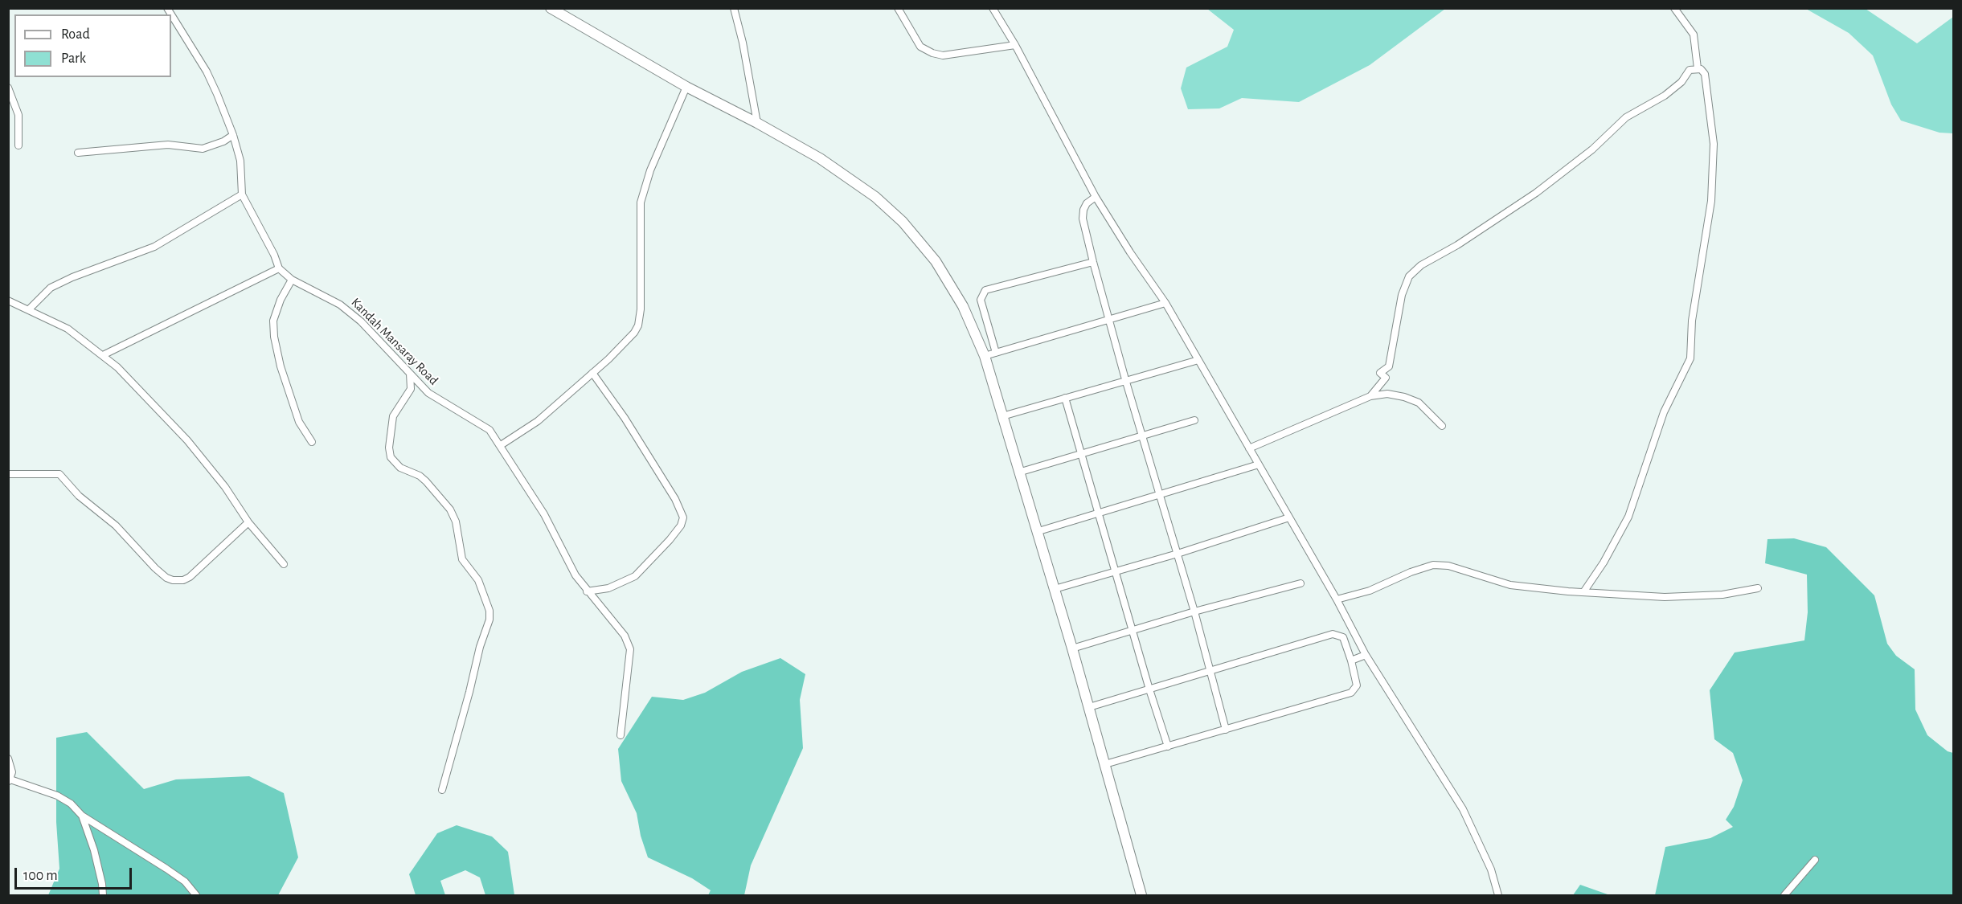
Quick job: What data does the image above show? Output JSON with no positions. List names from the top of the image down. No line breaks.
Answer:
{"streets":{"street":["Kandah Mansaray Road"]},"legend":["Road","Park"],"scale_bar":"100 m"}
